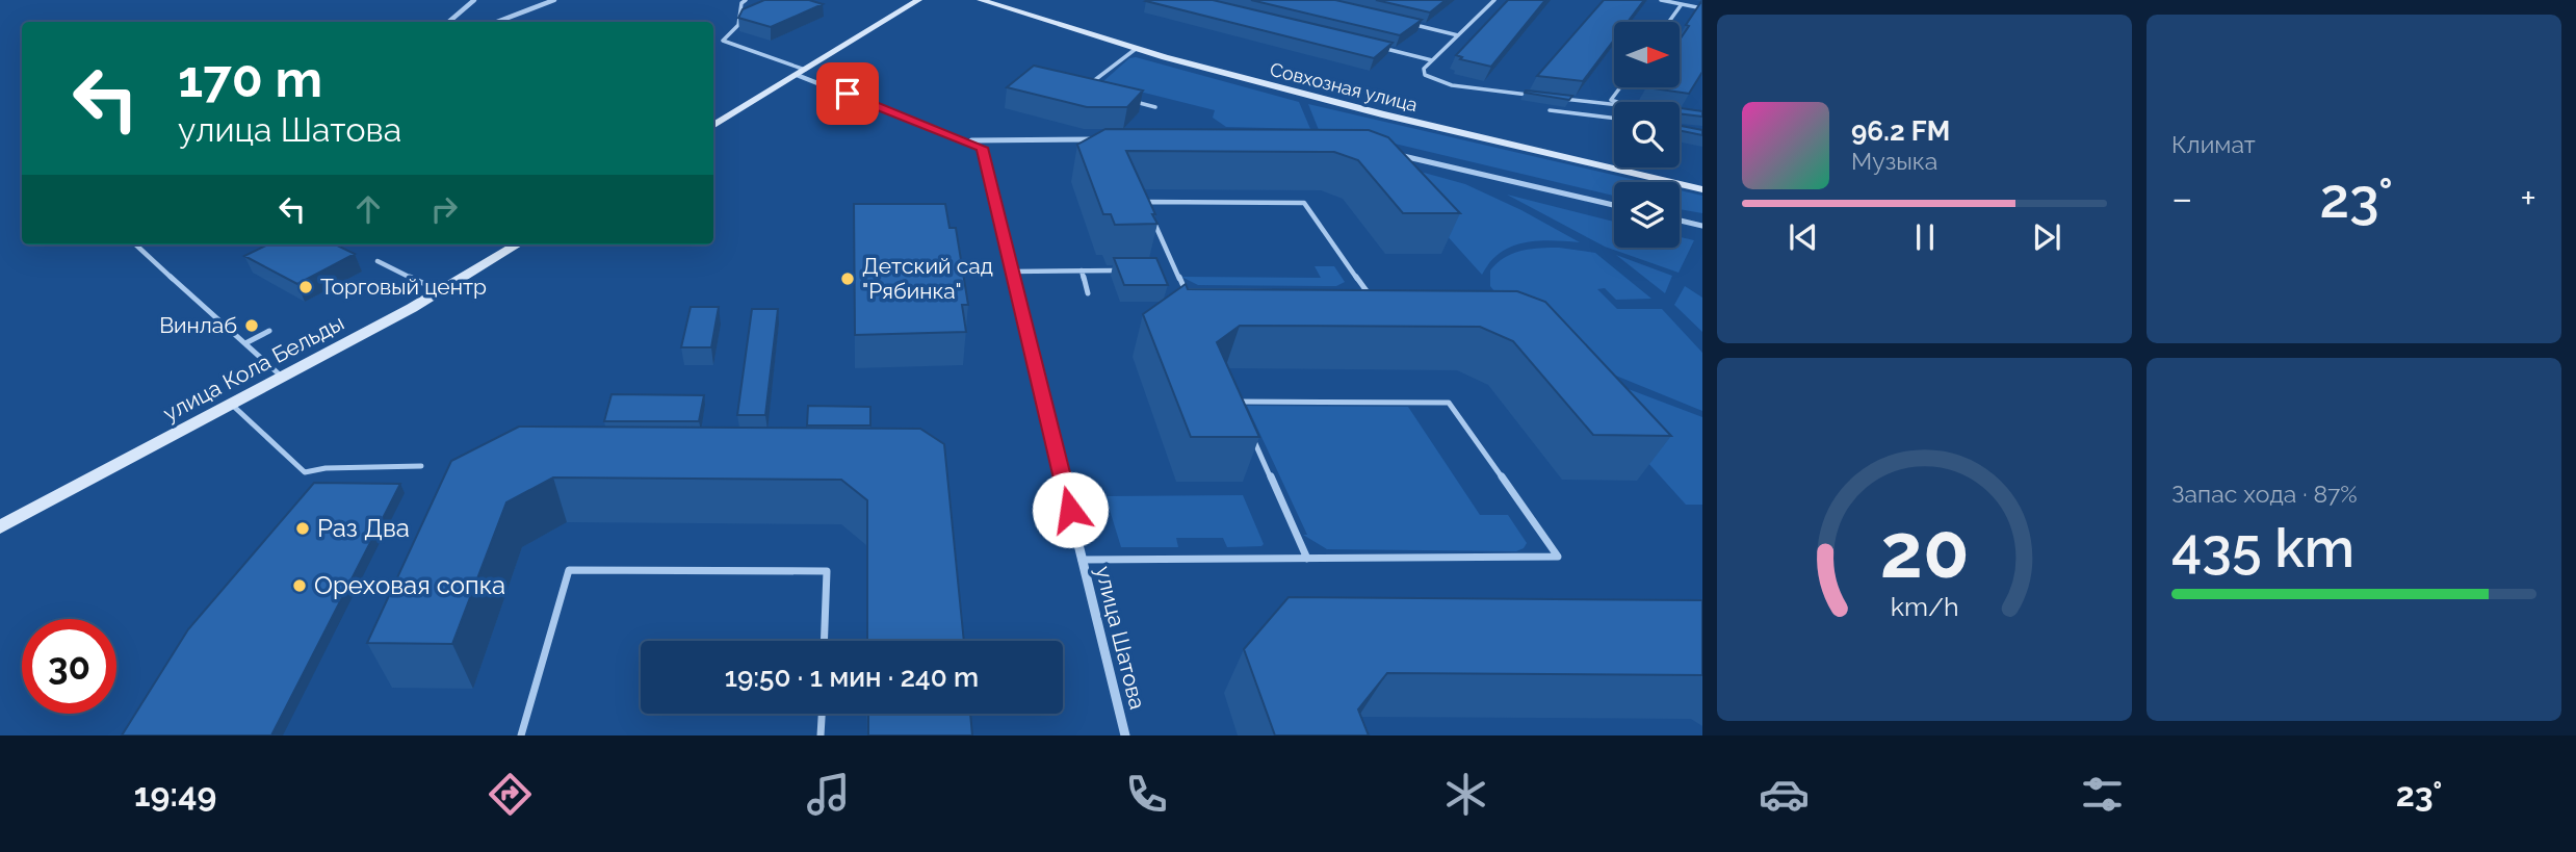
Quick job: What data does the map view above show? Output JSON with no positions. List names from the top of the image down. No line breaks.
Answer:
{"streets":{"street":["Совхозная улица","улица Кола Бельды","улица Шатова"]},"places":["Детский сад \"Рябинка\"","Торговый центр","Винлаб","Раз Два","Ореховая сопка"],"north":"right","page":{"tile":["Климат",["Запас хода · 87%","435 km"]],"turn":["170 m","улица Шатова"],"song":["96.2 FM","Музыка"],"heat":["−","23°","+"],"limit":"30","trip":"19:50 · 1 мин · 240 m","tabs":["19:49","23°"],"gauge":["20","km/h"]}}
